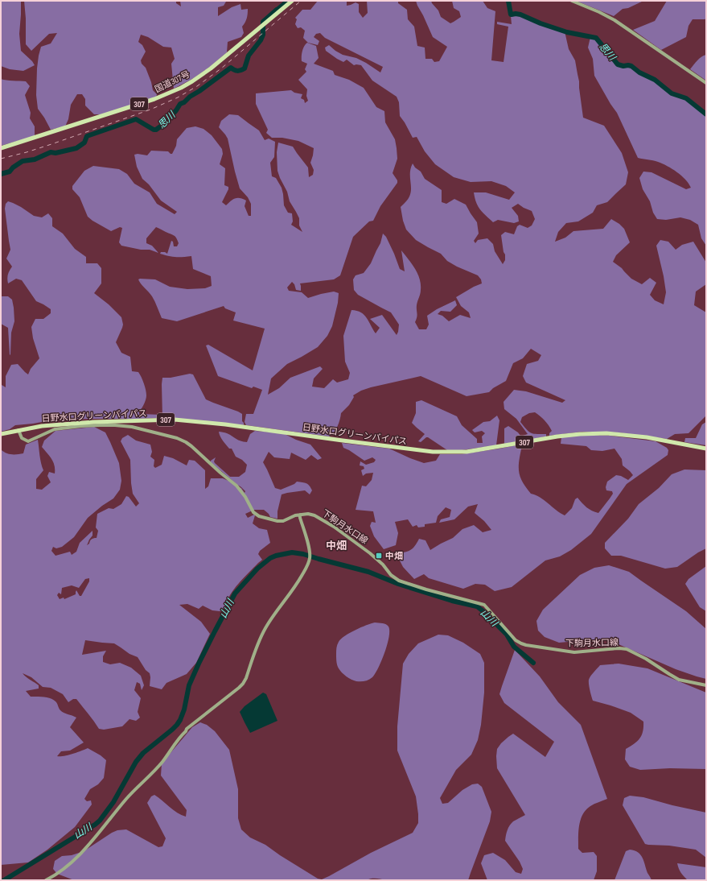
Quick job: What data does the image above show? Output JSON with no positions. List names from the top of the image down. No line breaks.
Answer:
{"streets":{"highway":["国道307号","307","日野水口グリーンバイパス"],"main road":["下駒月水口線"]},"districts":["中畑"],"water":["思川","山川"],"places":{"transit":["中畑"]}}
